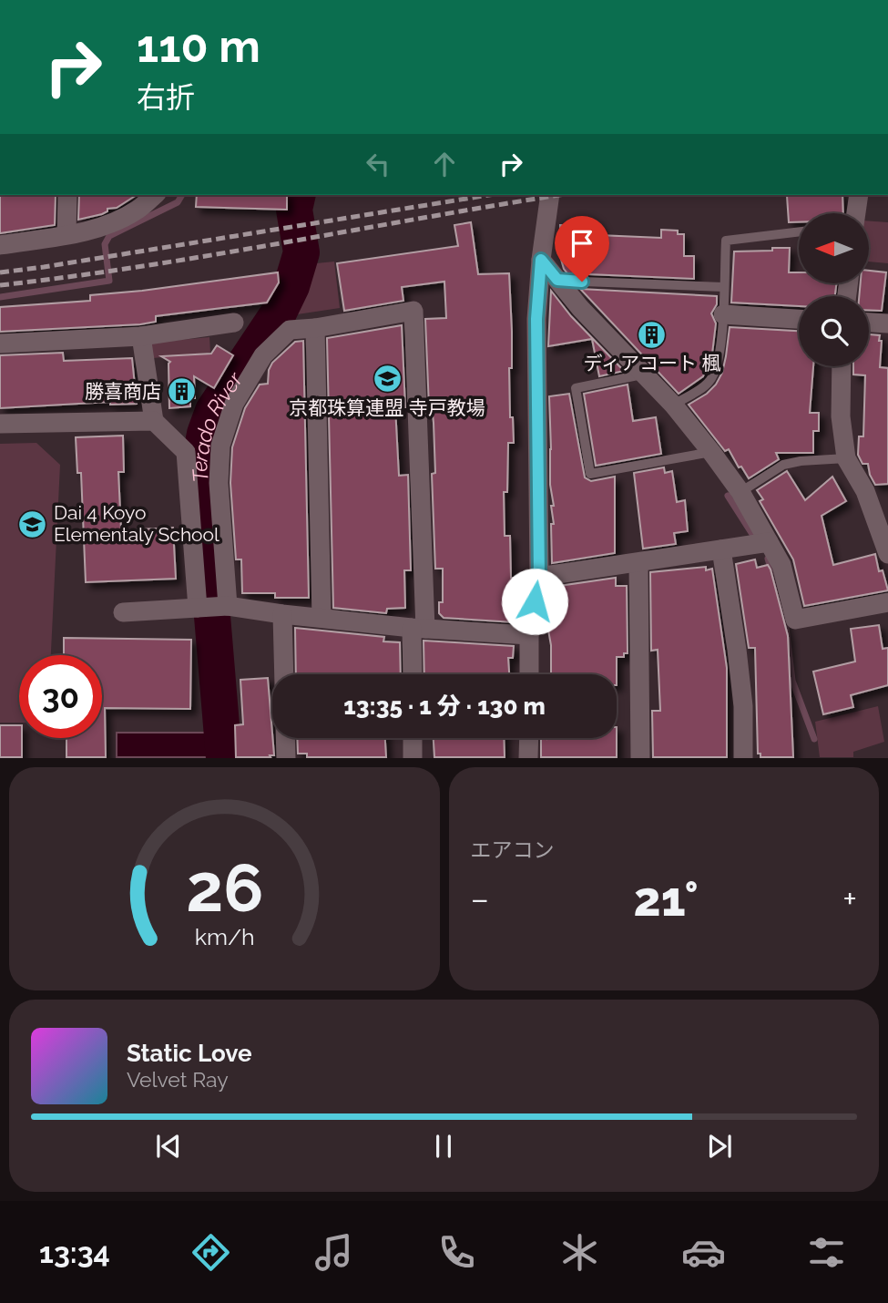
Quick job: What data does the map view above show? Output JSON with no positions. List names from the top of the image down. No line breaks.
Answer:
{"water":["Terado River"],"places":{"building":["ディアコート 楓","勝喜商店"],"school or university":["京都珠算連盟 寺戸教場","Dai 4 Koyo Elementaly School"]},"north":"left","page":{"turn":["110 m","右折"],"limit":"30","trip":"13:35 · 1 分 · 130 m","tile":"エアコン","heat":["−","21°","+"],"song":["Static Love","Velvet Ray"],"tabs":"13:34","gauge":["26","km/h"]}}
